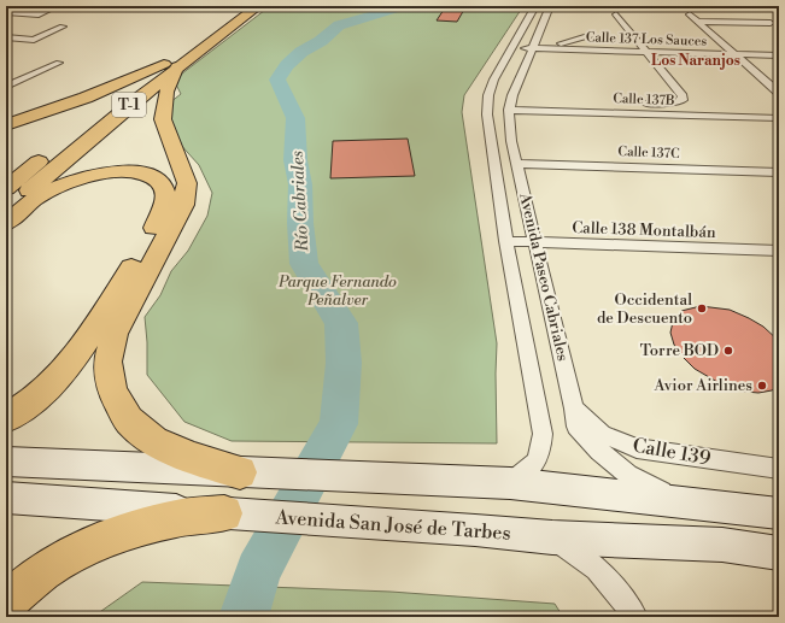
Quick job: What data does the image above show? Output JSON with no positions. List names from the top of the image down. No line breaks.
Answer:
{"streets":{"highway":["T-1"],"street":["Calle 137 Los Sauces","Calle 137B","Calle 137C","Calle 138 Montalbán","Avenida Paseo Cabriales","Calle 139","Avenida San José de Tarbes"]},"crossings":[["Calle 137 Los Sauces","Avenida Paseo Cabriales"],["Calle 137B","Avenida Paseo Cabriales"],["Calle 137C","Avenida Paseo Cabriales"],["Calle 138 Montalbán","Avenida Paseo Cabriales"],["Avenida Paseo Cabriales","Calle 139"]],"districts":["Los Naranjos"],"water":["Río Cabriales"],"parks":["Parque Fernando Peñalver"],"places":["Occidental de Descuento","Torre BOD","Avior Airlines"]}
